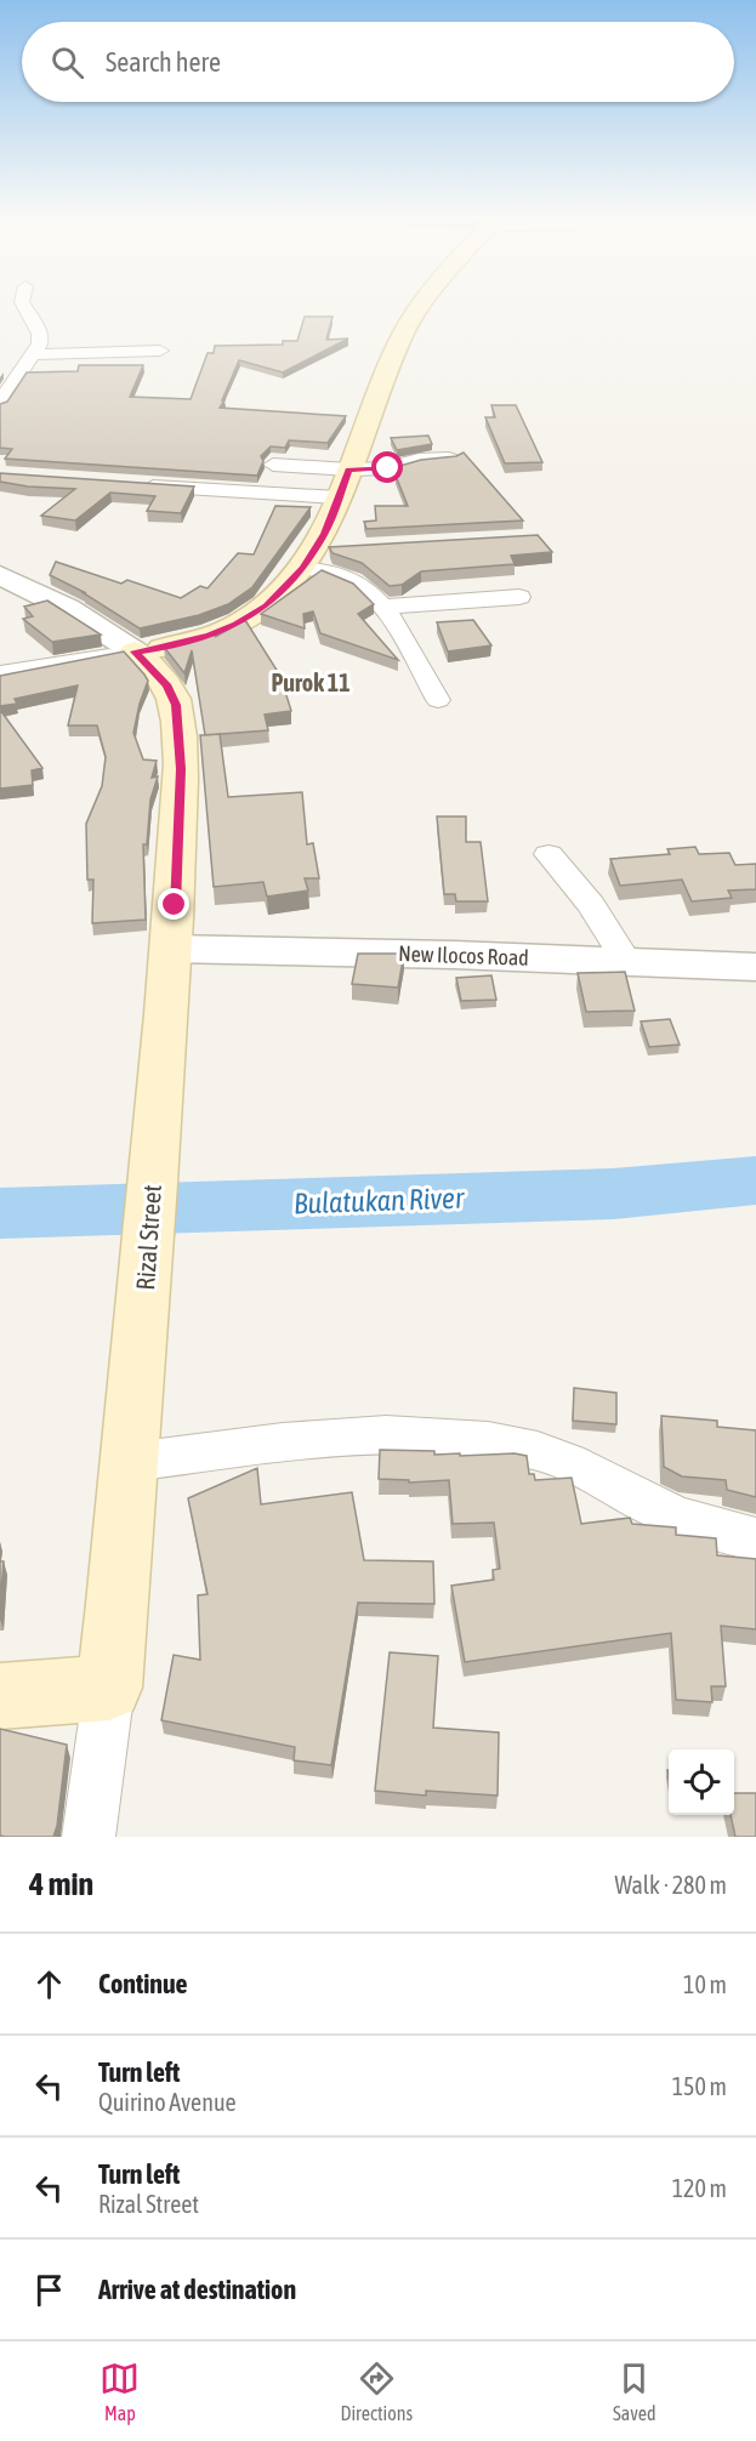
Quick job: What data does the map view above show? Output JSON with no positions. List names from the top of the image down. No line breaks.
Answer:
{"streets":{"main road":["Rizal Street"],"street":["New Ilocos Road"]},"crossings":[["New Ilocos Road","Rizal Street"]],"districts":["Purok 11"],"water":["Bulatukan River"],"page":{"search":"Search here","heading":["4 min","Walk · 280 m"],"list":[["Continue","10 m"],["Turn left","Quirino Avenue","150 m"],["Turn left","Rizal Street","120 m"],"Arrive at destination"],"nav":["Map","Directions","Saved"]}}
